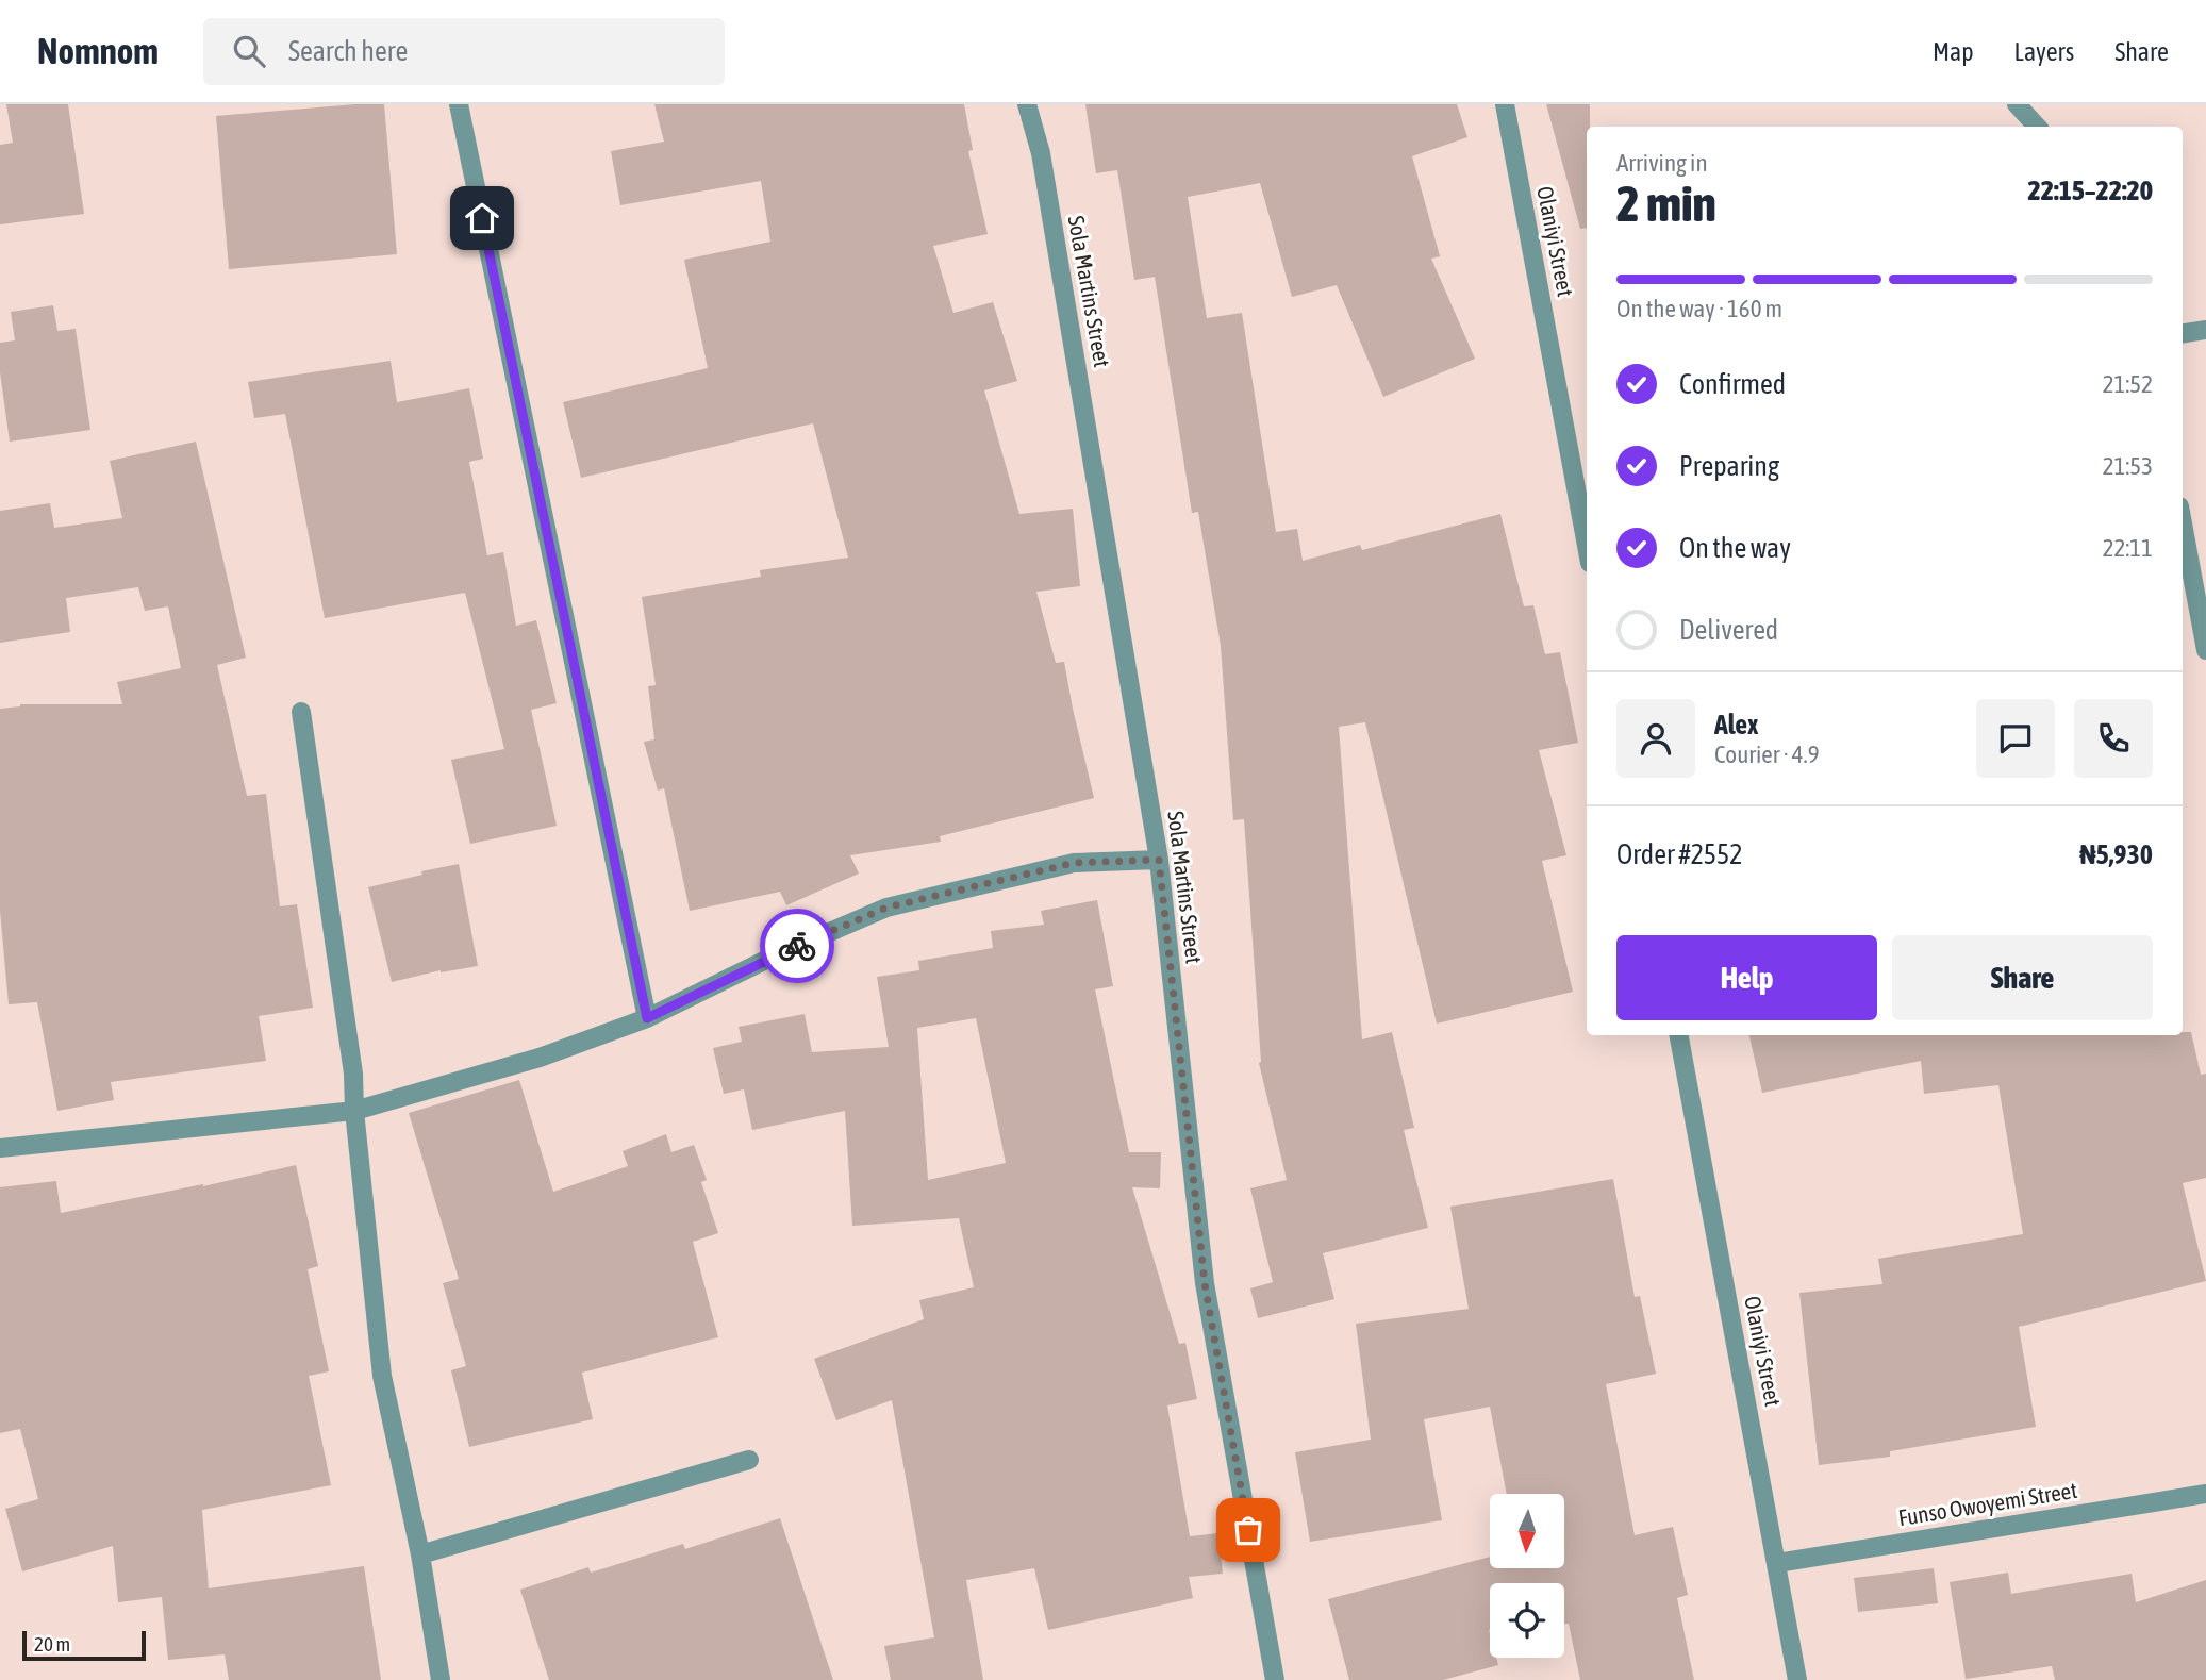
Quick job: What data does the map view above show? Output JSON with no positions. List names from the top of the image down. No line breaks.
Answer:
{"streets":{"street":["Olaniyi Street","Sola Martins Street","Funso Owoyemi Street"]},"crossings":[["Olaniyi Street","Funso Owoyemi Street"]],"scale_bar":"20 m","north":"bottom","page":{"header":"Nomnom","search":"Search here","nav":["Map","Layers","Share"],"heading":["2 min","Arriving in","22:15–22:20"],"panel":["Alex","Courier · 4.9","Order #2552","₦5,930"],"bar":"On the way · 160 m","list":[["Confirmed","21:52"],["Preparing","21:53"],["On the way","22:11"],"Delivered"],"buttons":["Help","Share"],"scale":"20 m"}}
